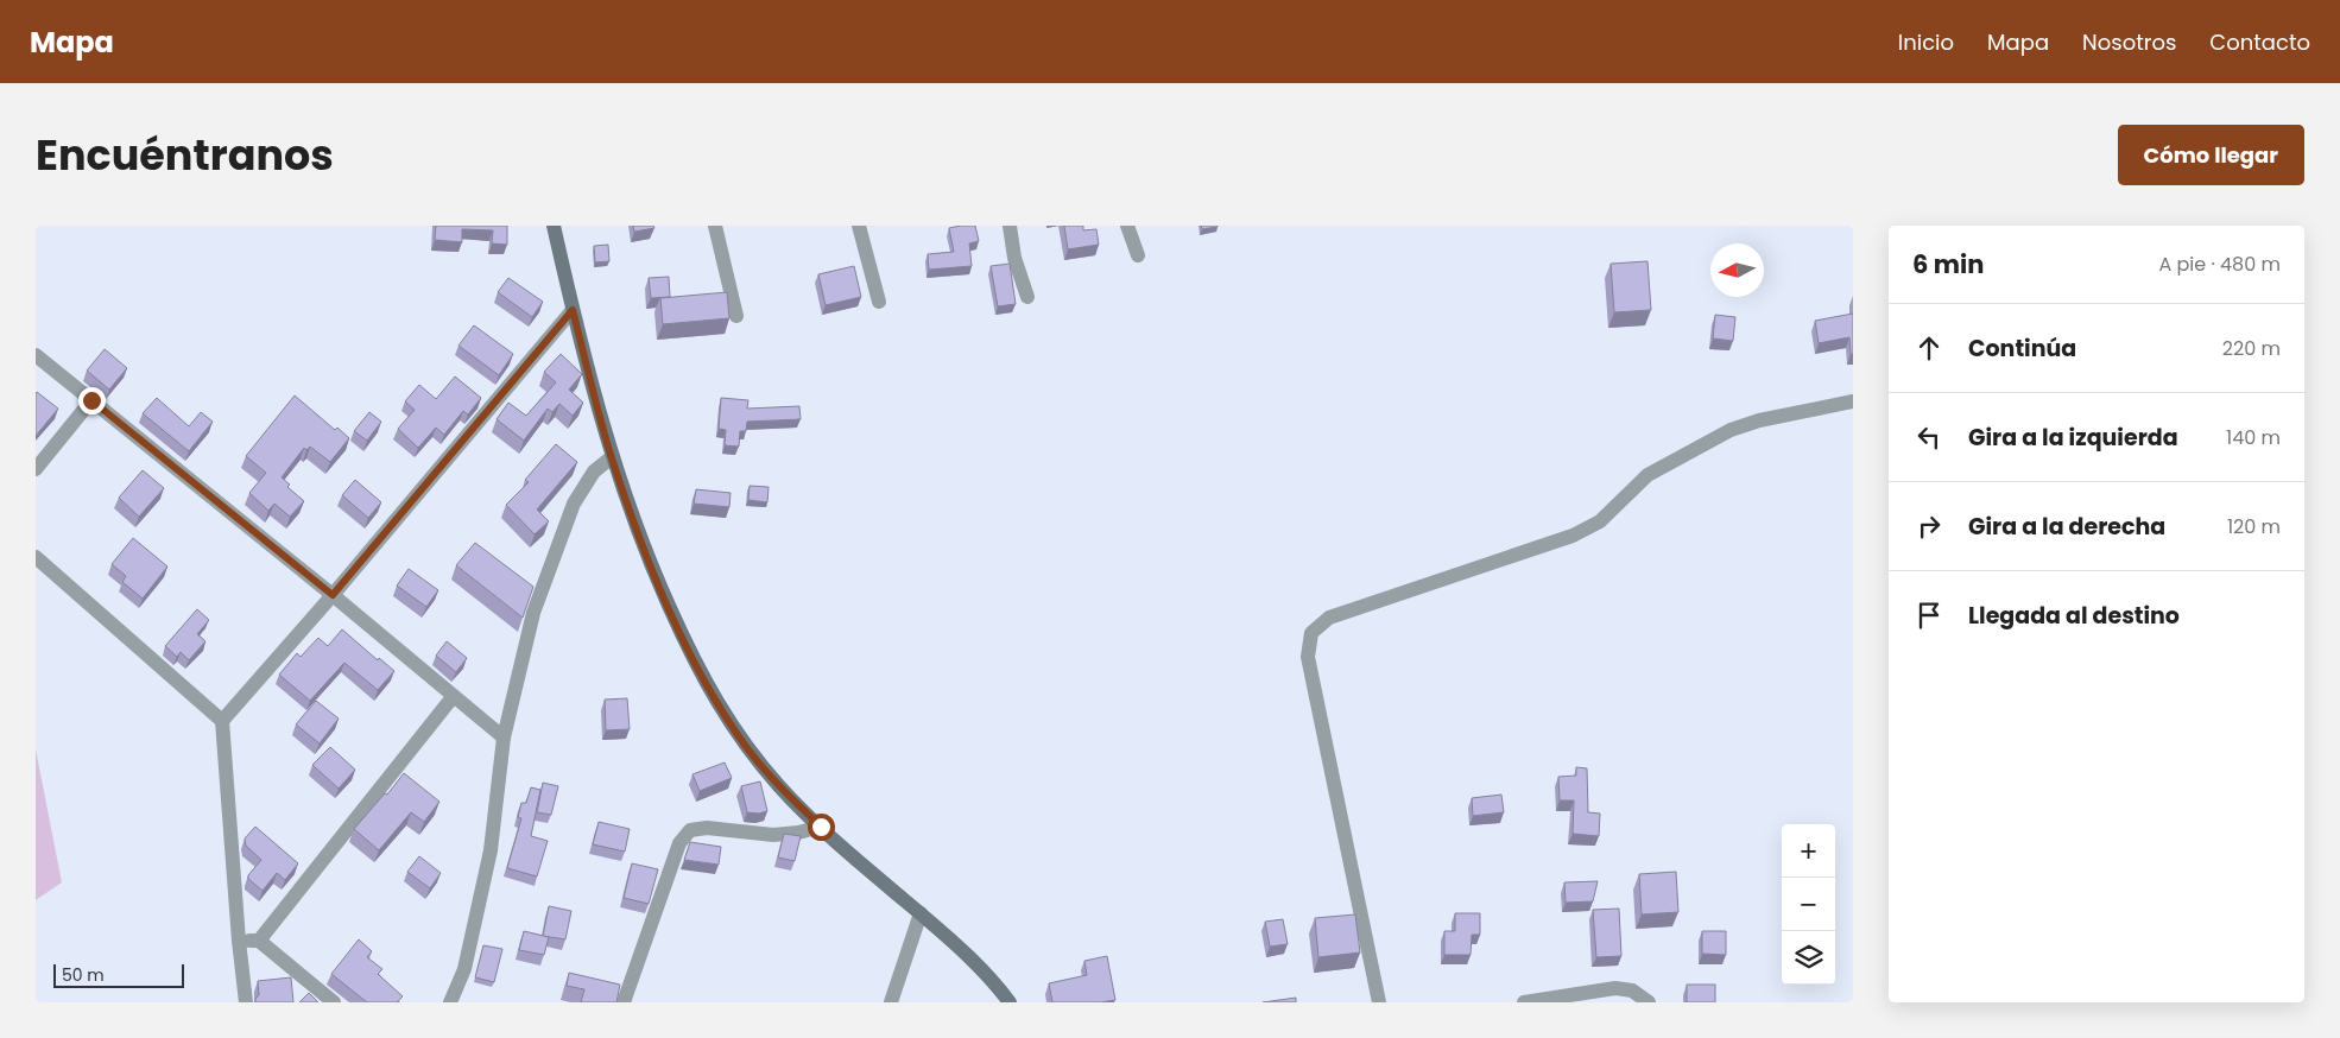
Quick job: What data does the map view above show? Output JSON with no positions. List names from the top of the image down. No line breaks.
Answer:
{"scale_bar":"50 m","north":"left","page":{"header":"Mapa","nav":["Inicio","Mapa","Nosotros","Contacto"],"title":"Encuéntranos","buttons":"Cómo llegar","heading":["6 min","A pie · 480 m"],"list":[["Continúa","220 m"],["Gira a la izquierda","140 m"],["Gira a la derecha","120 m"],"Llegada al destino"],"map_buttons":["+","−"],"scale":"50 m"}}
